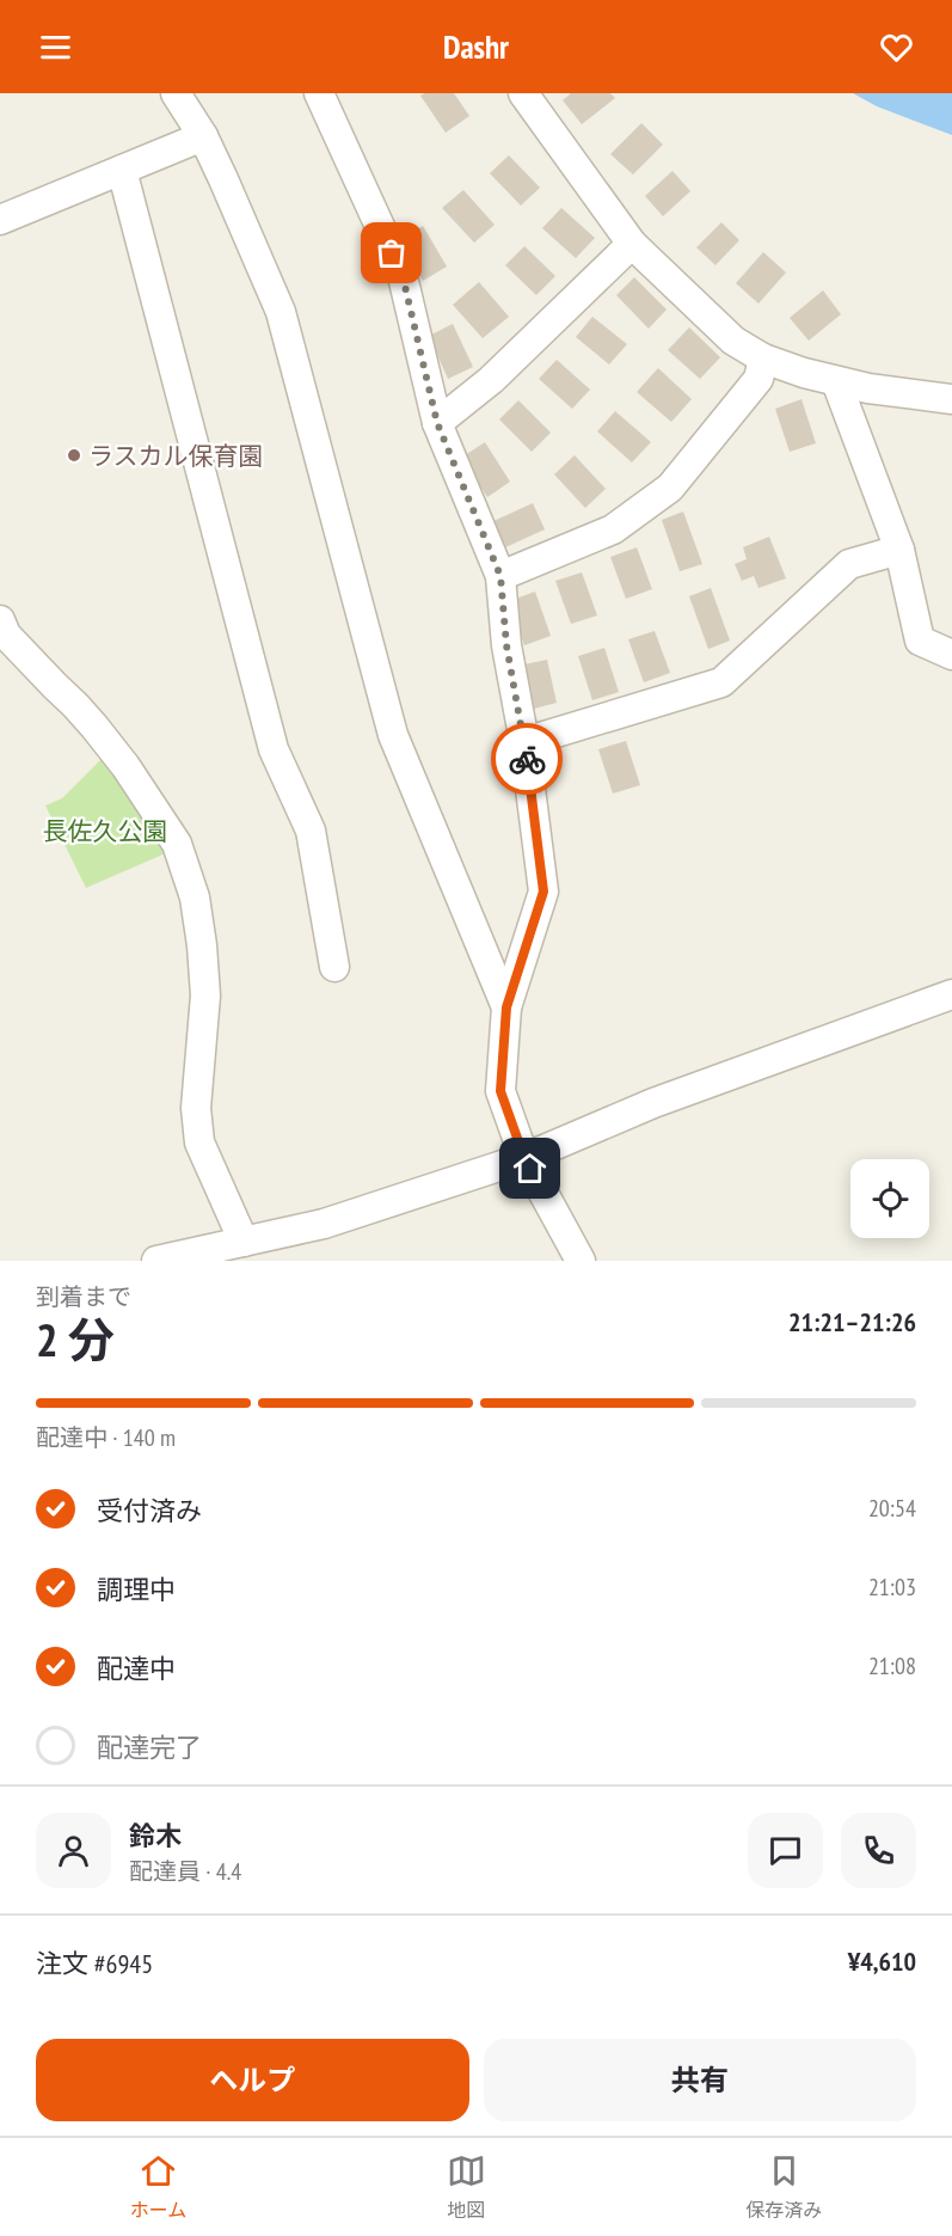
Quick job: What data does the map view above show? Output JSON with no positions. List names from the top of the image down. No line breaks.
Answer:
{"parks":["長佐久公園"],"places":["ラスカル保育園"],"page":{"header":"Dashr","heading":["2 分","到着まで","21:21–21:26"],"panel":["鈴木","配達員 · 4.4","注文 #6945","¥4,610"],"bar":"配達中 · 140 m","list":[["受付済み","20:54"],["調理中","21:03"],["配達中","21:08"],"配達完了"],"buttons":["ヘルプ","共有"],"tabs":["ホーム","地図","保存済み"]}}
